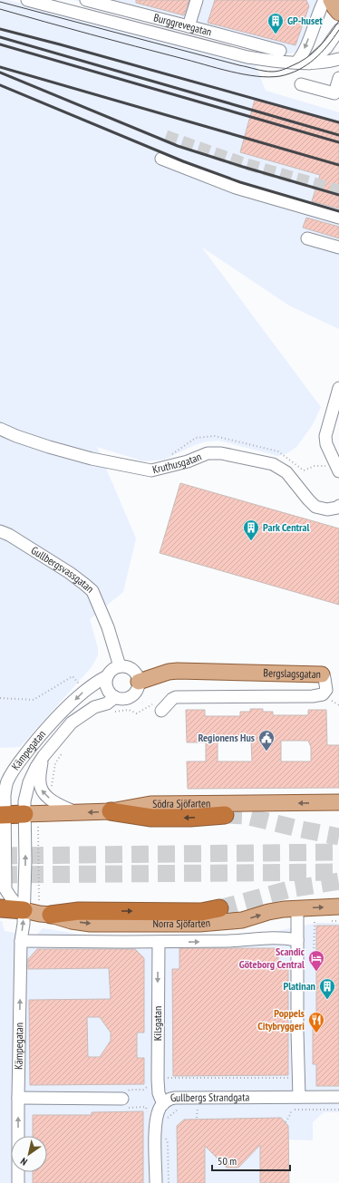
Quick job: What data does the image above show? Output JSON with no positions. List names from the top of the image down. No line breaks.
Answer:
{"streets":{"main road":["Bergslagsgatan","Södra Sjöfarten","Norra Sjöfarten"],"street":["Burggrevegatan","Kruthusgatan","Gullbergsvassgatan","Kämpegatan","Kilsgatan","Gullbergs Strandgata"]},"crossings":[["Gullbergsvassgatan","Bergslagsgatan"],["Gullbergsvassgatan","Kämpegatan"],["Bergslagsgatan","Kämpegatan"],["Kämpegatan","Södra Sjöfarten"],["Kämpegatan","Norra Sjöfarten"],["Kilsgatan","Gullbergs Strandgata"]],"one_way":["Södra Sjöfarten","Norra Sjöfarten","Kilsgatan"],"places":{"building":["GP-huset","Park Central","Platinan"],"public building":["Regionens Hus"],"hotel":["Scandic Göteborg Central"],"restaurant":["Poppels Citybryggeri"]},"scale_bar":"50 m","north":"bottom left"}
